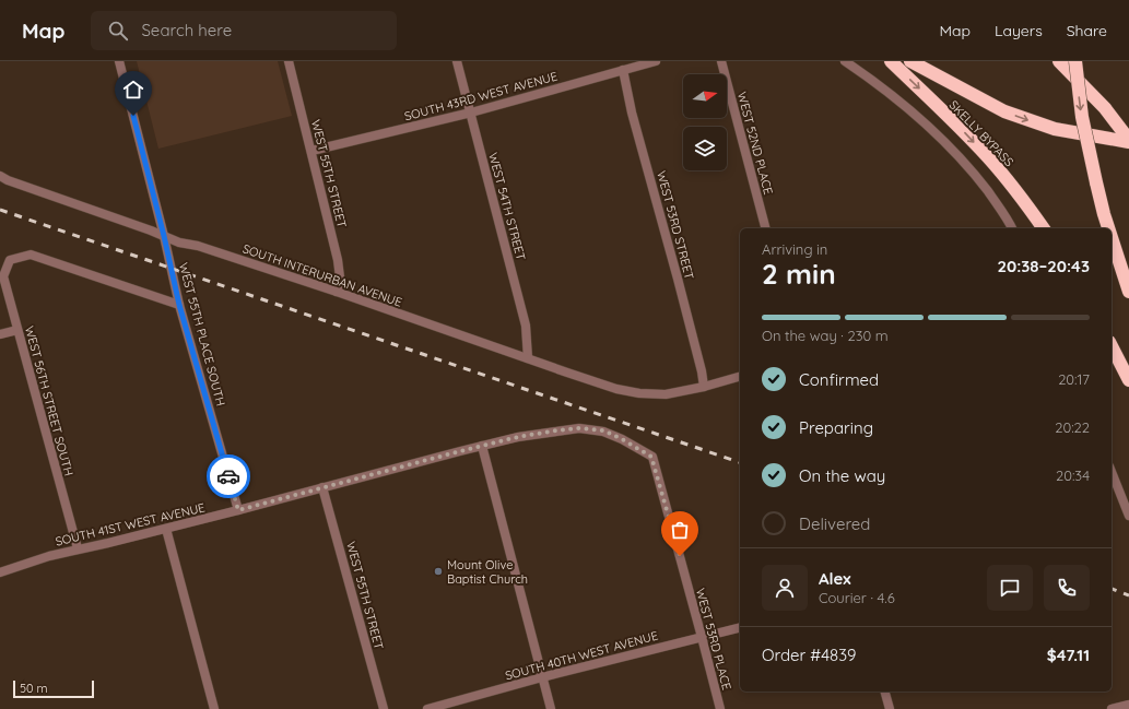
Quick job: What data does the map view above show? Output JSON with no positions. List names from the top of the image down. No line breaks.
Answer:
{"streets":{"highway":["SKELLY BYPASS"],"street":["SOUTH 43RD WEST AVENUE","WEST 52ND PLACE","WEST 55TH STREET","WEST 54TH STREET","WEST 53RD STREET","SOUTH INTERURBAN AVENUE","WEST 55TH PLACE SOUTH","WEST 56TH STREET SOUTH","SOUTH 41ST WEST AVENUE","WEST 53RD PLACE","SOUTH 40TH WEST AVENUE"]},"crossings":[["SOUTH 43RD WEST AVENUE","WEST 55TH STREET"],["SOUTH 43RD WEST AVENUE","WEST 54TH STREET"],["SOUTH 43RD WEST AVENUE","WEST 53RD STREET"],["WEST 55TH STREET","SOUTH INTERURBAN AVENUE"],["WEST 55TH STREET","SOUTH 41ST WEST AVENUE"],["WEST 54TH STREET","SOUTH INTERURBAN AVENUE"],["WEST 53RD STREET","SOUTH INTERURBAN AVENUE"],["SOUTH INTERURBAN AVENUE","WEST 55TH PLACE SOUTH"],["WEST 55TH PLACE SOUTH","WEST 56TH STREET SOUTH"],["WEST 55TH PLACE SOUTH","SOUTH 41ST WEST AVENUE"],["WEST 56TH STREET SOUTH","SOUTH 41ST WEST AVENUE"],["SOUTH 41ST WEST AVENUE","WEST 53RD PLACE"],["WEST 53RD PLACE","SOUTH 40TH WEST AVENUE"]],"one_way":["SKELLY BYPASS"],"places":["Mount Olive Baptist Church"],"scale_bar":"50 m","north":"right","page":{"header":"Map","search":"Search here","nav":["Map","Layers","Share"],"heading":["2 min","Arriving in","20:38–20:43"],"panel":["Alex","Courier · 4.6","Order #4839","$47.11"],"bar":"On the way · 230 m","list":[["Confirmed","20:17"],["Preparing","20:22"],["On the way","20:34"],"Delivered"],"scale":"50 m"}}
